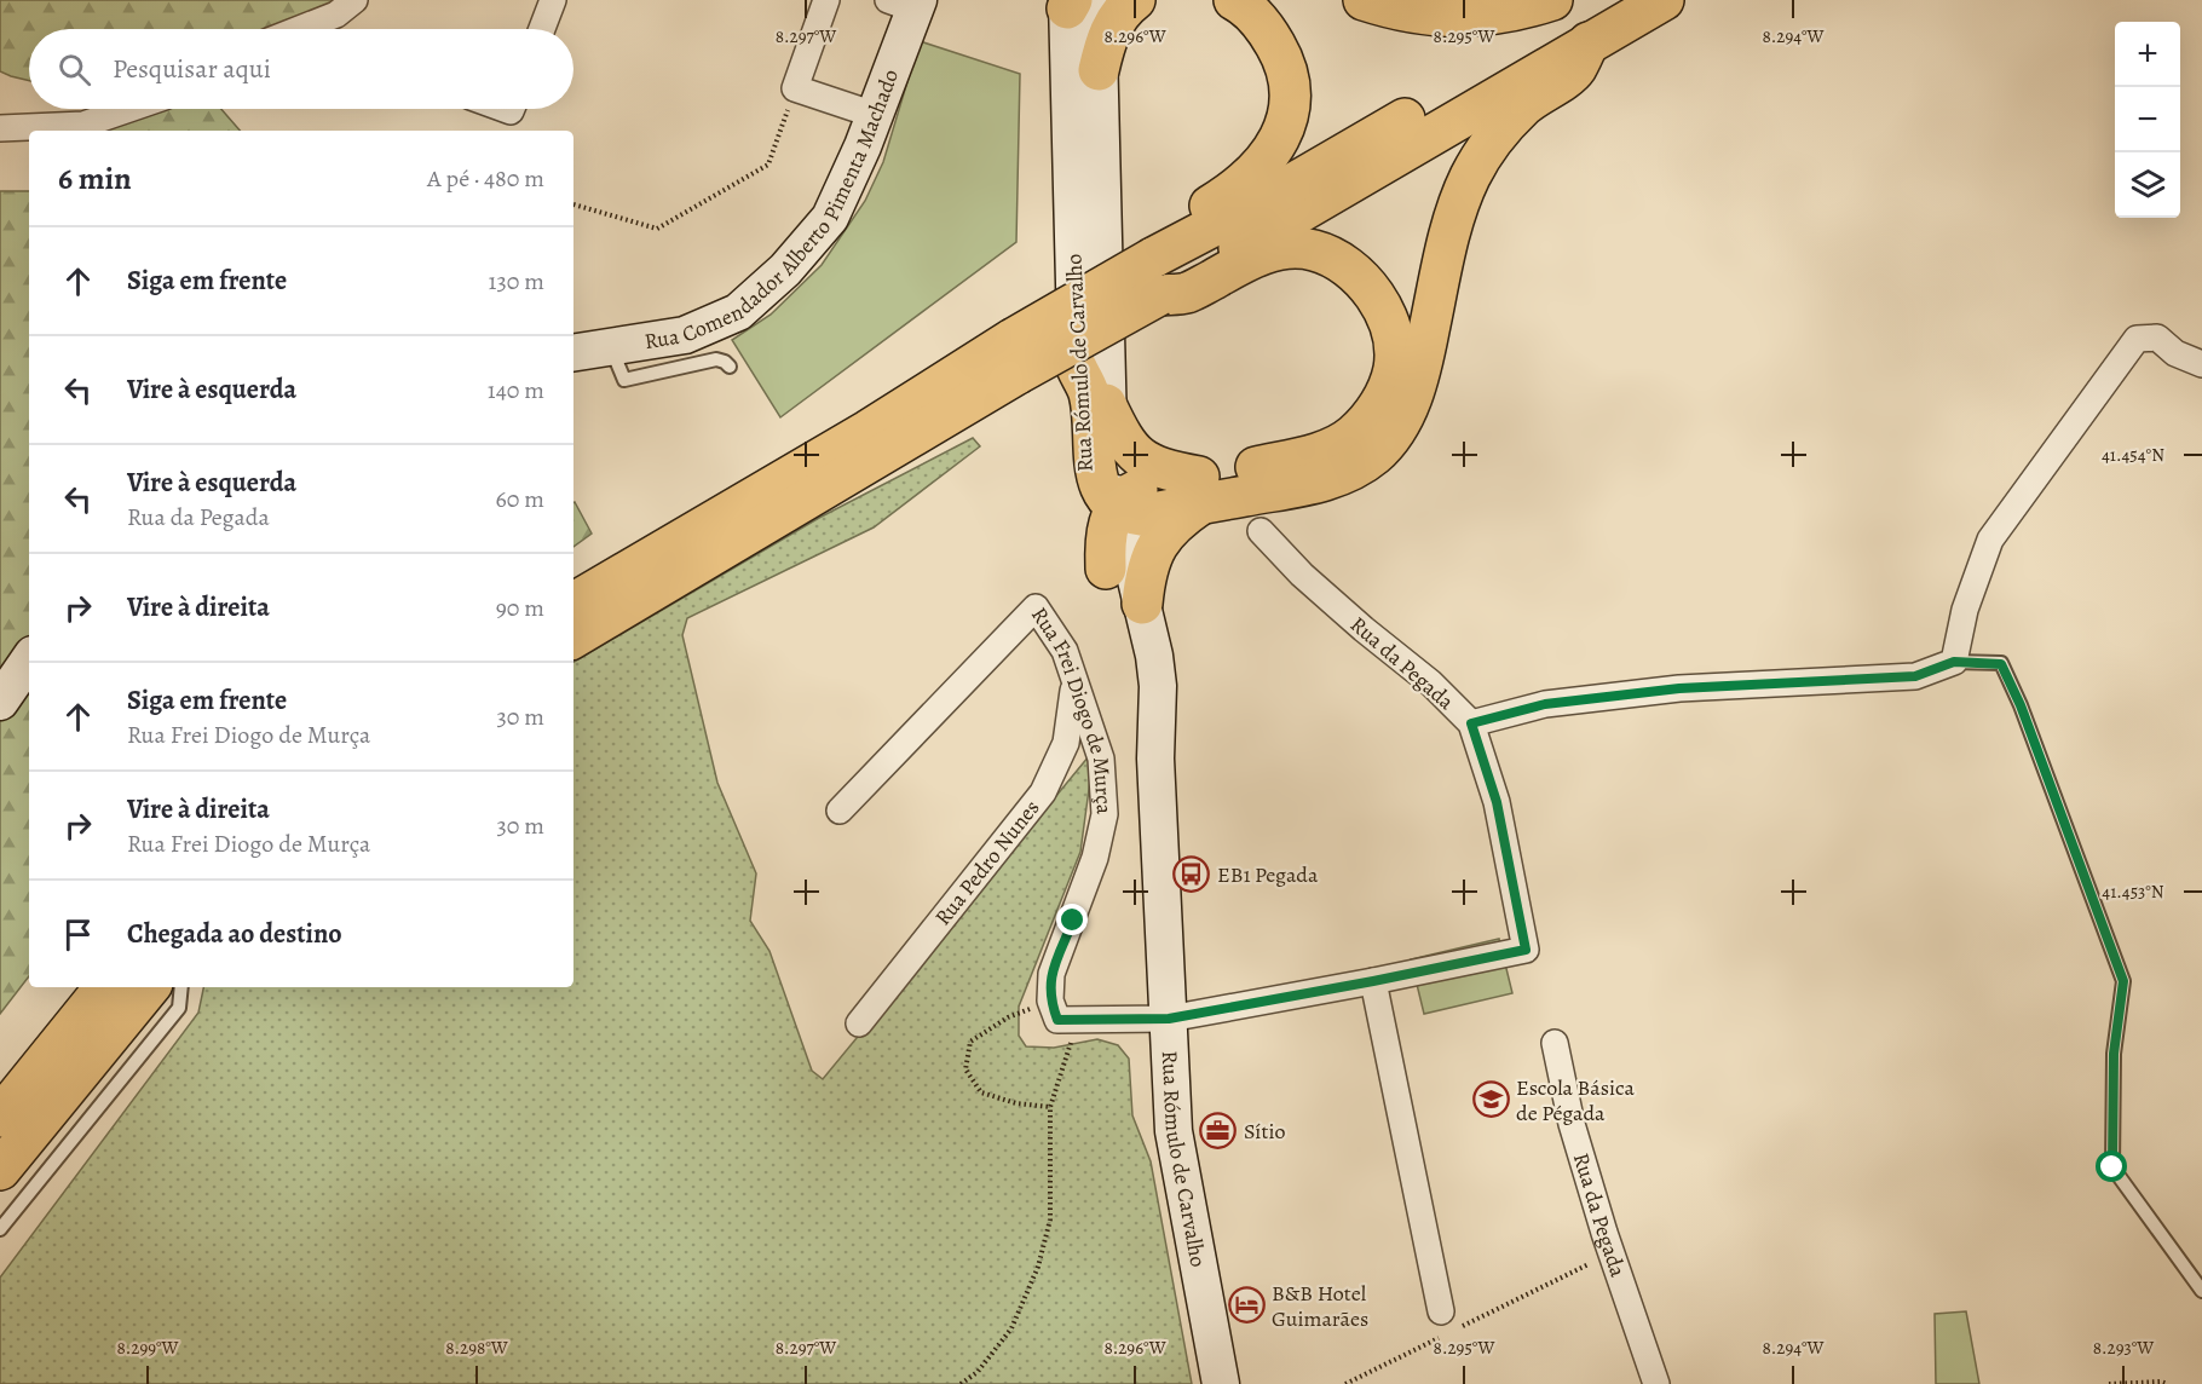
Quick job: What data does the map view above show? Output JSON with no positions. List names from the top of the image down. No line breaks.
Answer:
{"streets":{"main road":["Rua Comendador Alberto Pimenta Machado","Rua Rómulo de Carvalho"],"street":["Rua da Pegada","Rua Frei Diogo de Murça","Rua Pedro Nunes"]},"crossings":[["Rua Frei Diogo de Murça","Rua Pedro Nunes"]],"places":{"bus stop":["EB1 Pegada"],"school or university":["Escola Básica de Pégada"],"office":["Sítio"],"hotel":["B&B Hotel Guimarães"]},"page":{"map_buttons":["+","−"],"search":"Pesquisar aqui","heading":["6 min","A pé · 480 m"],"list":[["Siga em frente","130 m"],["Vire à esquerda","140 m"],["Vire à esquerda","Rua da Pegada","60 m"],["Vire à direita","90 m"],["Siga em frente","Rua Frei Diogo de Murça","30 m"],["Vire à direita","Rua Frei Diogo de Murça","30 m"],"Chegada ao destino"]},"coordinates":["8.297°W","8.296°W","8.295°W","8.294°W","41.454°N","41.453°N","8.299°W","8.298°W","8.293°W"]}
